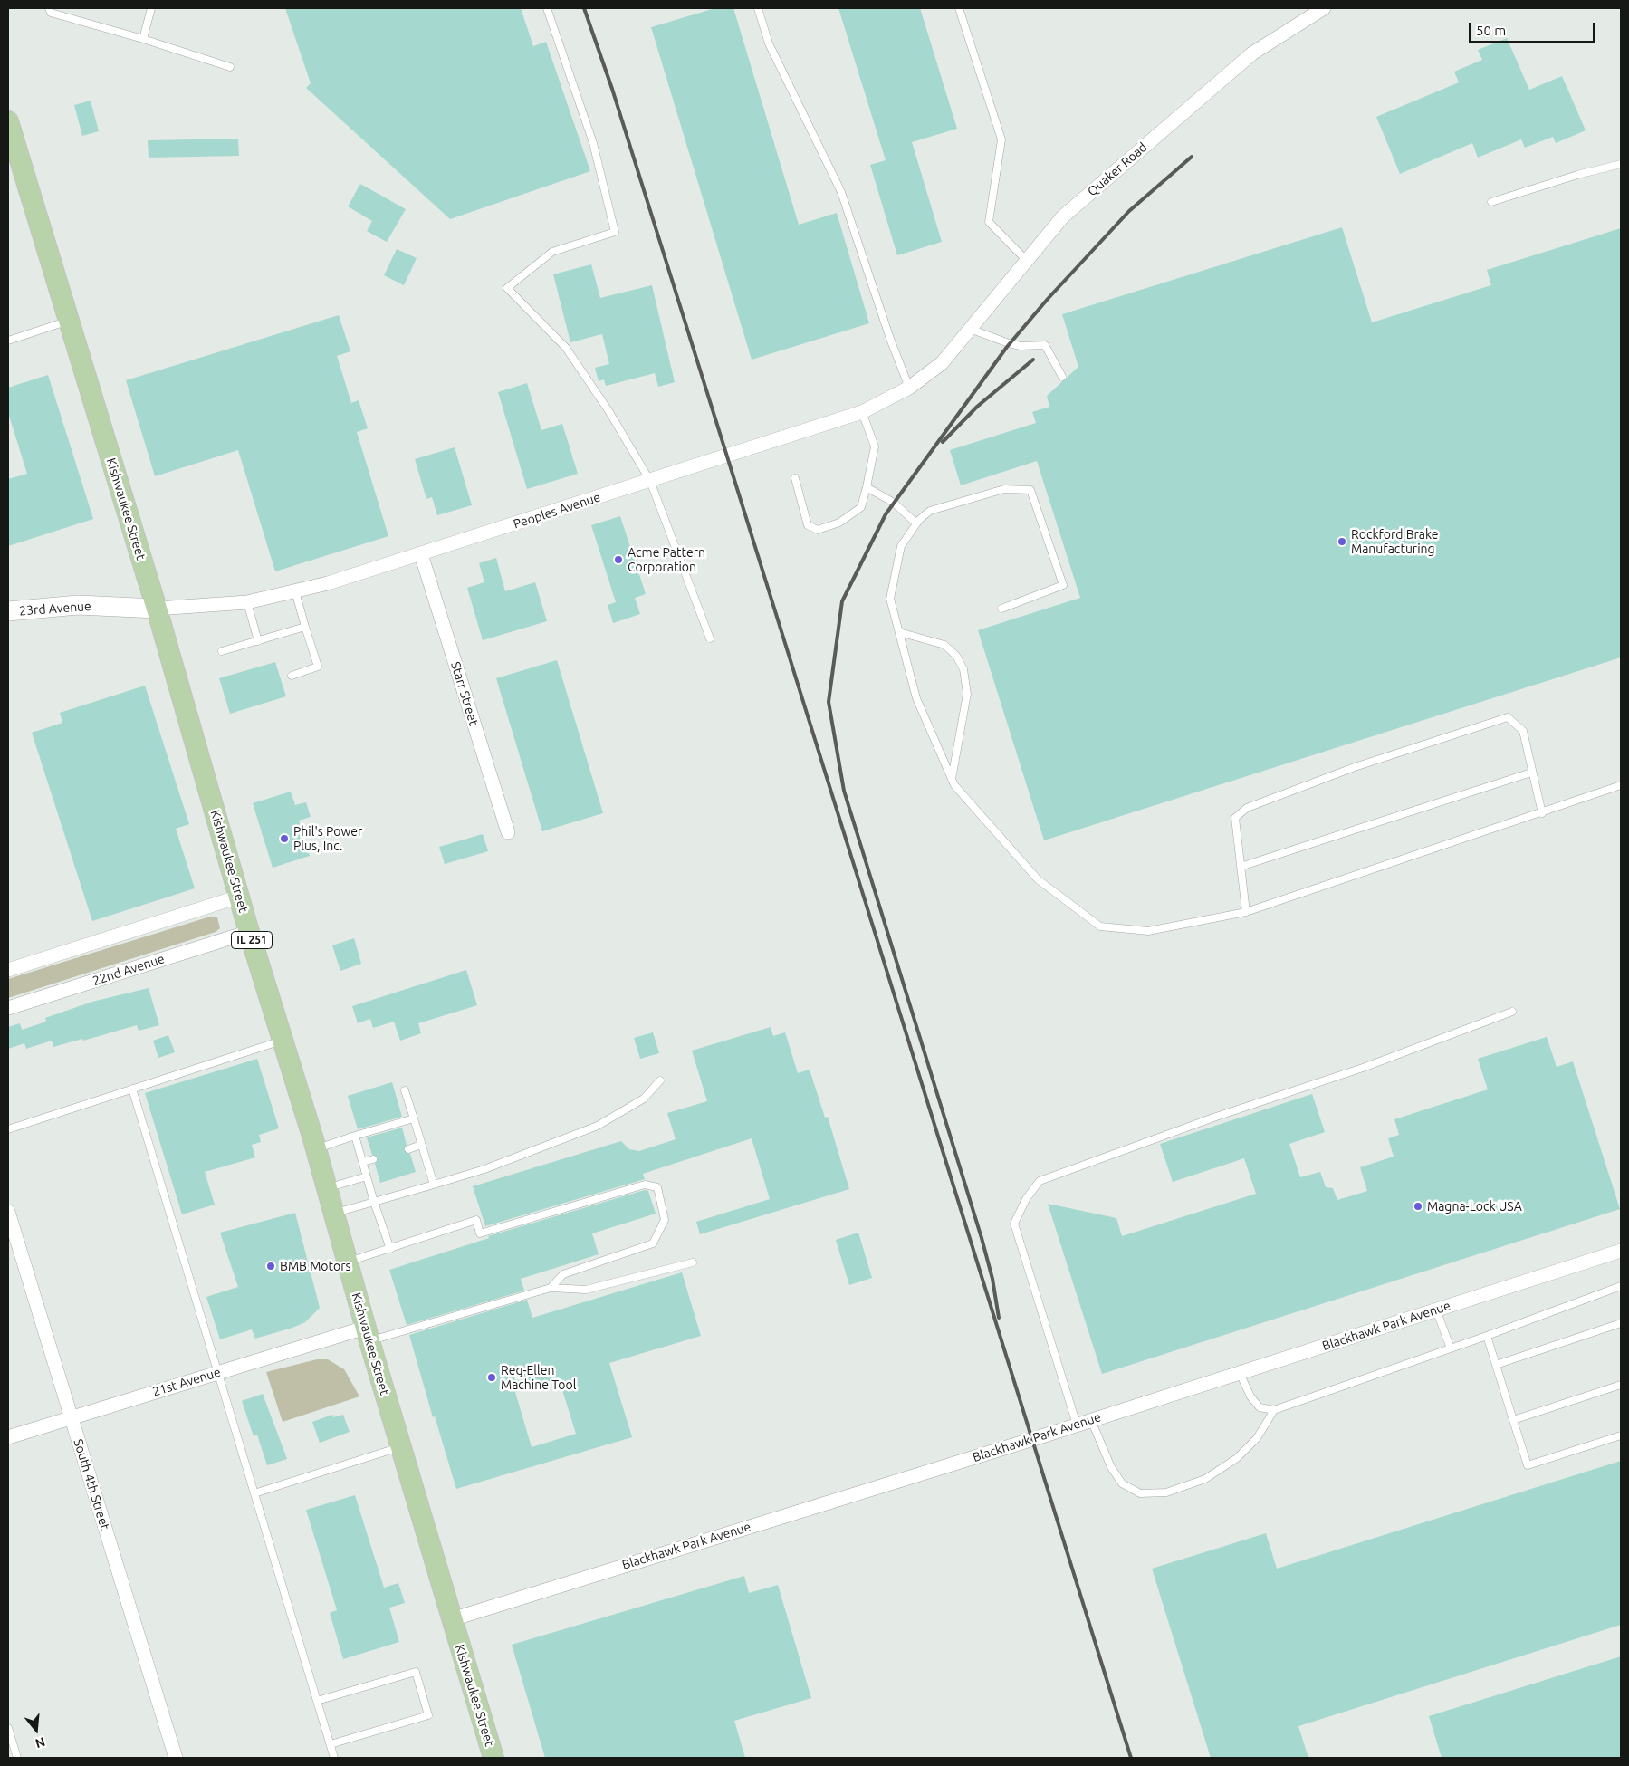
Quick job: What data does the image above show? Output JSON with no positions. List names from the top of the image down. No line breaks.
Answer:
{"streets":{"main road":["Kishwaukee Street","IL 251"],"street":["Quaker Road","Peoples Avenue","23rd Avenue","Starr Street","22nd Avenue","Blackhawk Park Avenue","21st Avenue","South 4th Street"]},"crossings":[["Quaker Road","Peoples Avenue"],["Kishwaukee Street","Peoples Avenue"],["Kishwaukee Street","23rd Avenue"],["Kishwaukee Street","22nd Avenue"],["Kishwaukee Street","Blackhawk Park Avenue"],["Kishwaukee Street","21st Avenue"],["Peoples Avenue","23rd Avenue"],["Peoples Avenue","Starr Street"],["21st Avenue","South 4th Street"]],"places":["Rockford Brake Manufacturing","Acme Pattern Corporation","Phil's Power Plus, Inc.","Magna-Lock USA","BMB Motors","Reg-Ellen Machine Tool"],"scale_bar":"50 m","north":"bottom"}
